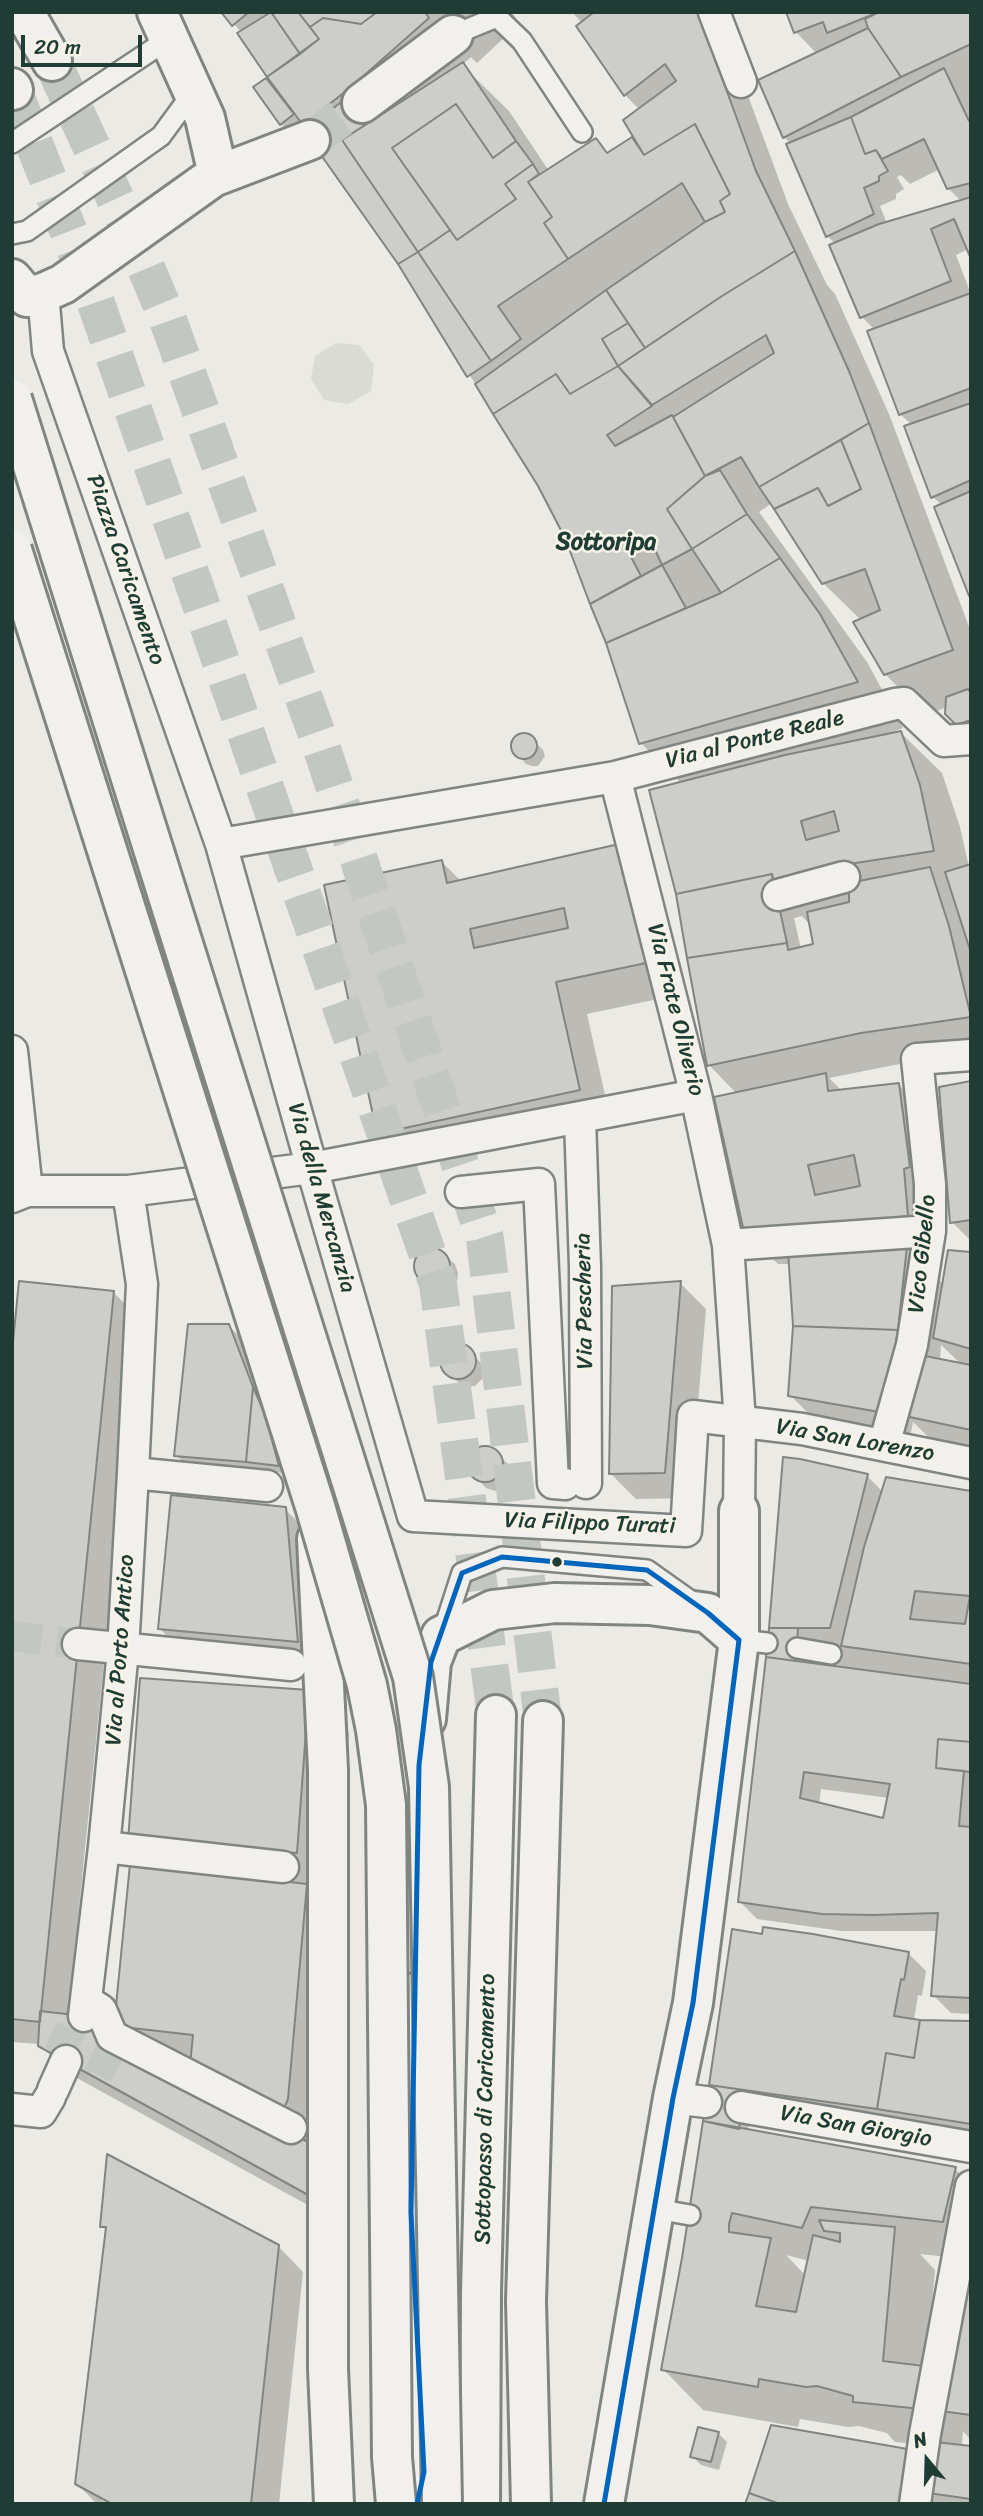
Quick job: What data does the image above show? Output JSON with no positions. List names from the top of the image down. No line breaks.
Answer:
{"streets":{"main road":["Piazza Caricamento","Via Filippo Turati","Sottopasso di Caricamento"],"street":["Via al Ponte Reale","Via Frate Oliverio","Via della Mercanzia","Vico Gibello","Via Pescheria","Via San Lorenzo","Via al Porto Antico","Via San Giorgio"]},"crossings":[["Piazza Caricamento","Via della Mercanzia"],["Via al Ponte Reale","Via Frate Oliverio"],["Via Frate Oliverio","Via San Lorenzo"],["Via Frate Oliverio","Via Filippo Turati"],["Via della Mercanzia","Via Filippo Turati"],["Vico Gibello","Via San Lorenzo"],["Via San Lorenzo","Via Filippo Turati"]],"districts":["Sottoripa"],"scale_bar":"20 m","north":"top"}
